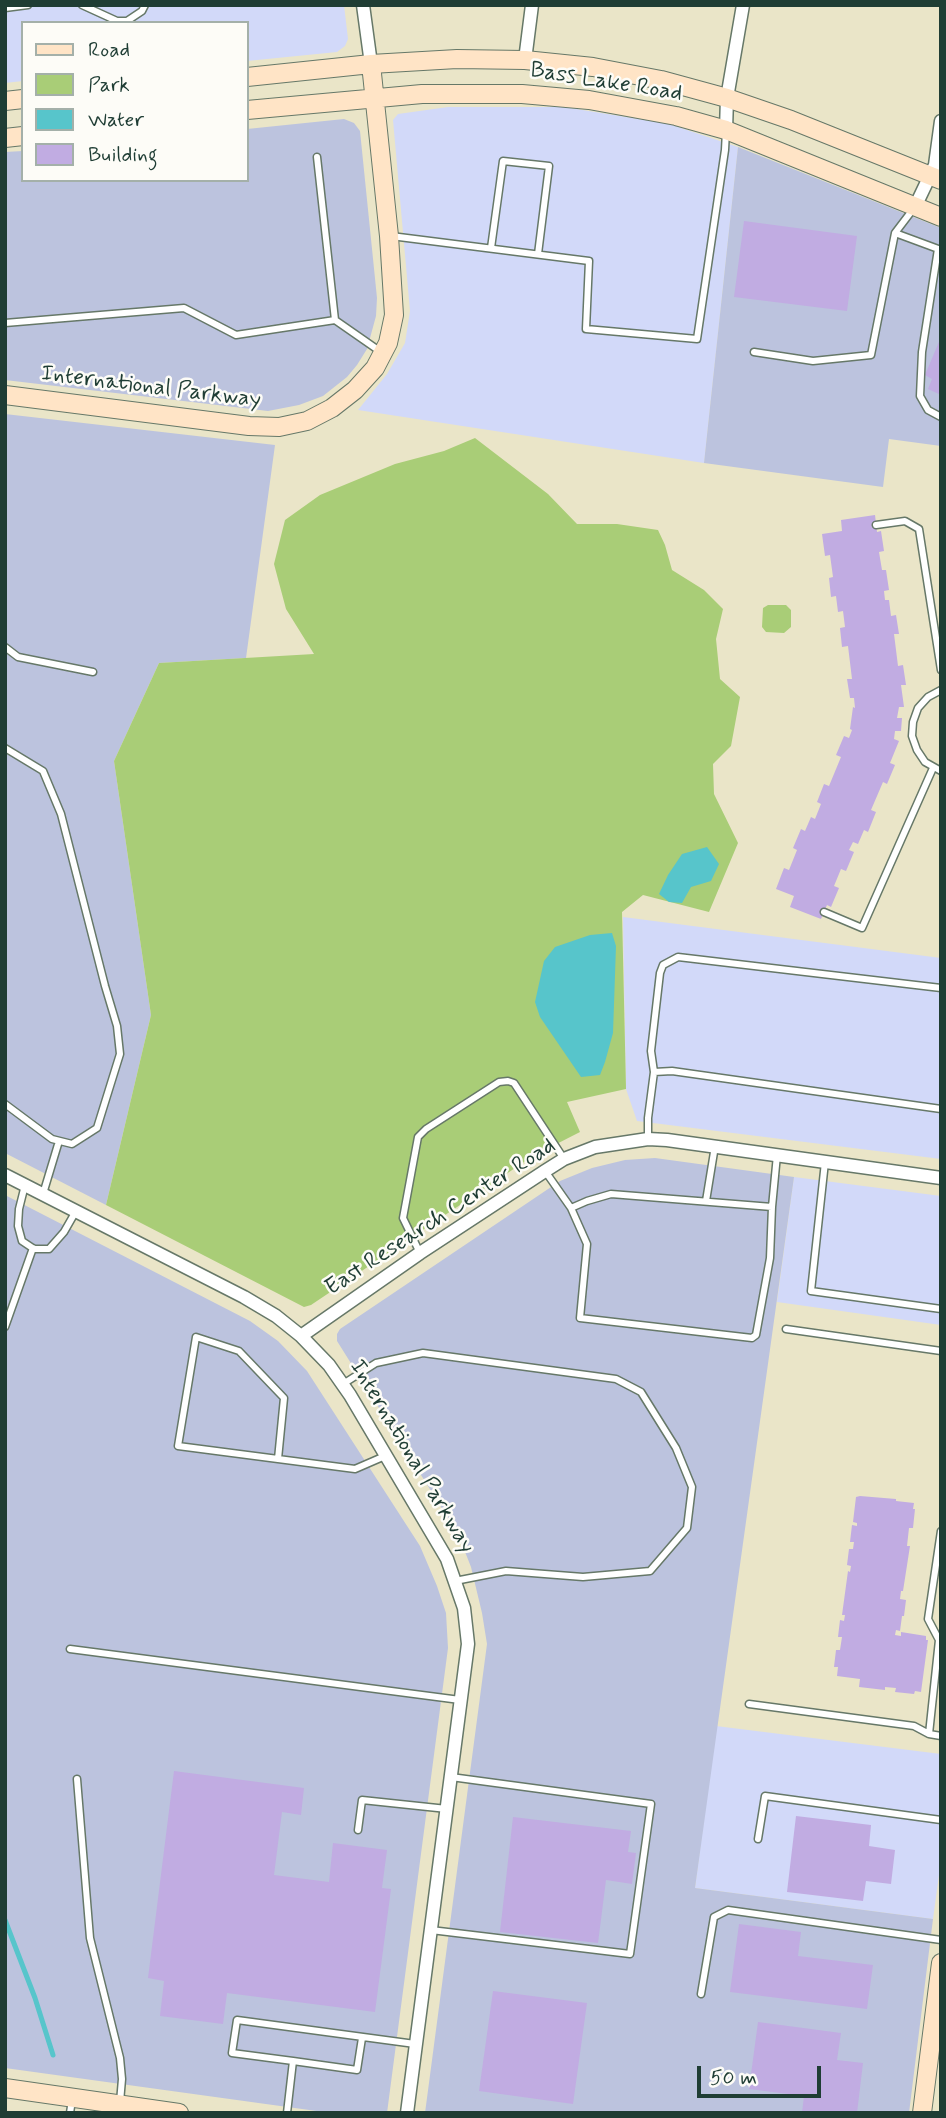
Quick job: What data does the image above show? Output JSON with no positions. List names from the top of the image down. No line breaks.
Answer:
{"streets":{"main road":["Bass Lake Road","International Parkway"],"street":["East Research Center Road"]},"crossings":[["Bass Lake Road","International Parkway"],["International Parkway","East Research Center Road"]],"legend":["Road","Park","Water","Building"],"scale_bar":"50 m"}
